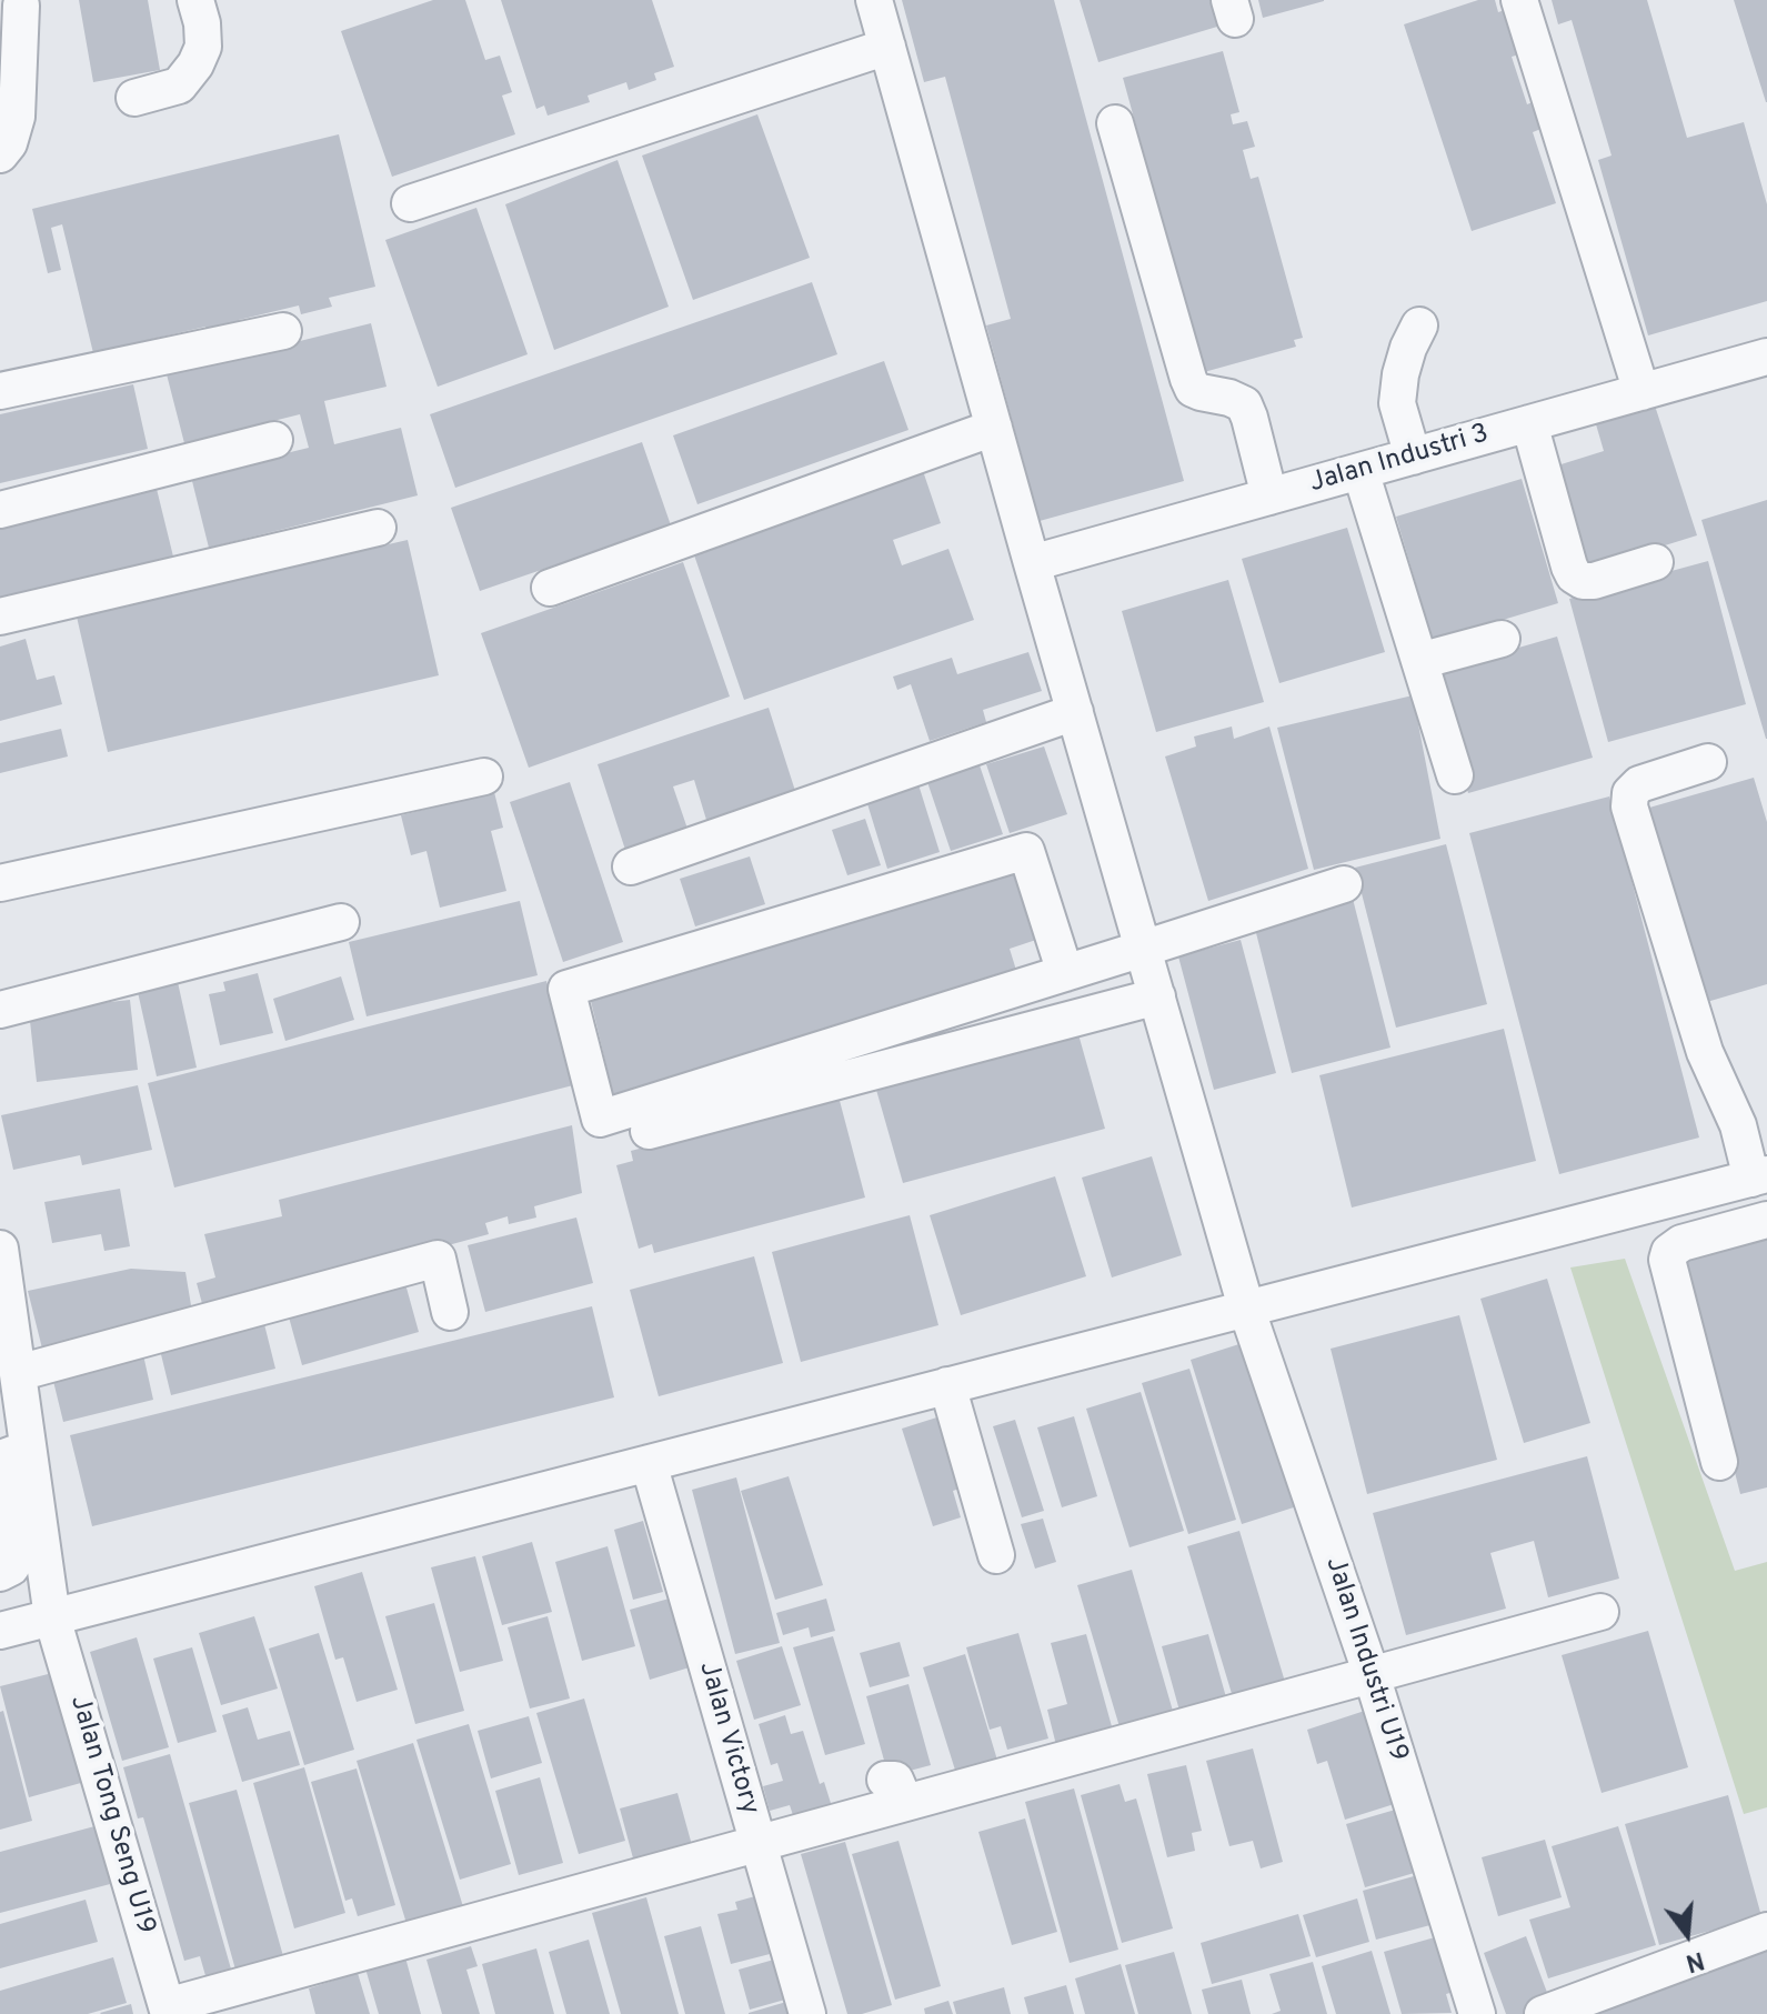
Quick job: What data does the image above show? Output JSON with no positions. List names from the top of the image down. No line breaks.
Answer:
{"streets":{"street":["Jalan Industri 3","Jalan Industri U19","Jalan Victory","Jalan Tong Seng U19"]},"crossings":[["Jalan Industri 3","Jalan Industri U19"]],"north":"bottom"}
